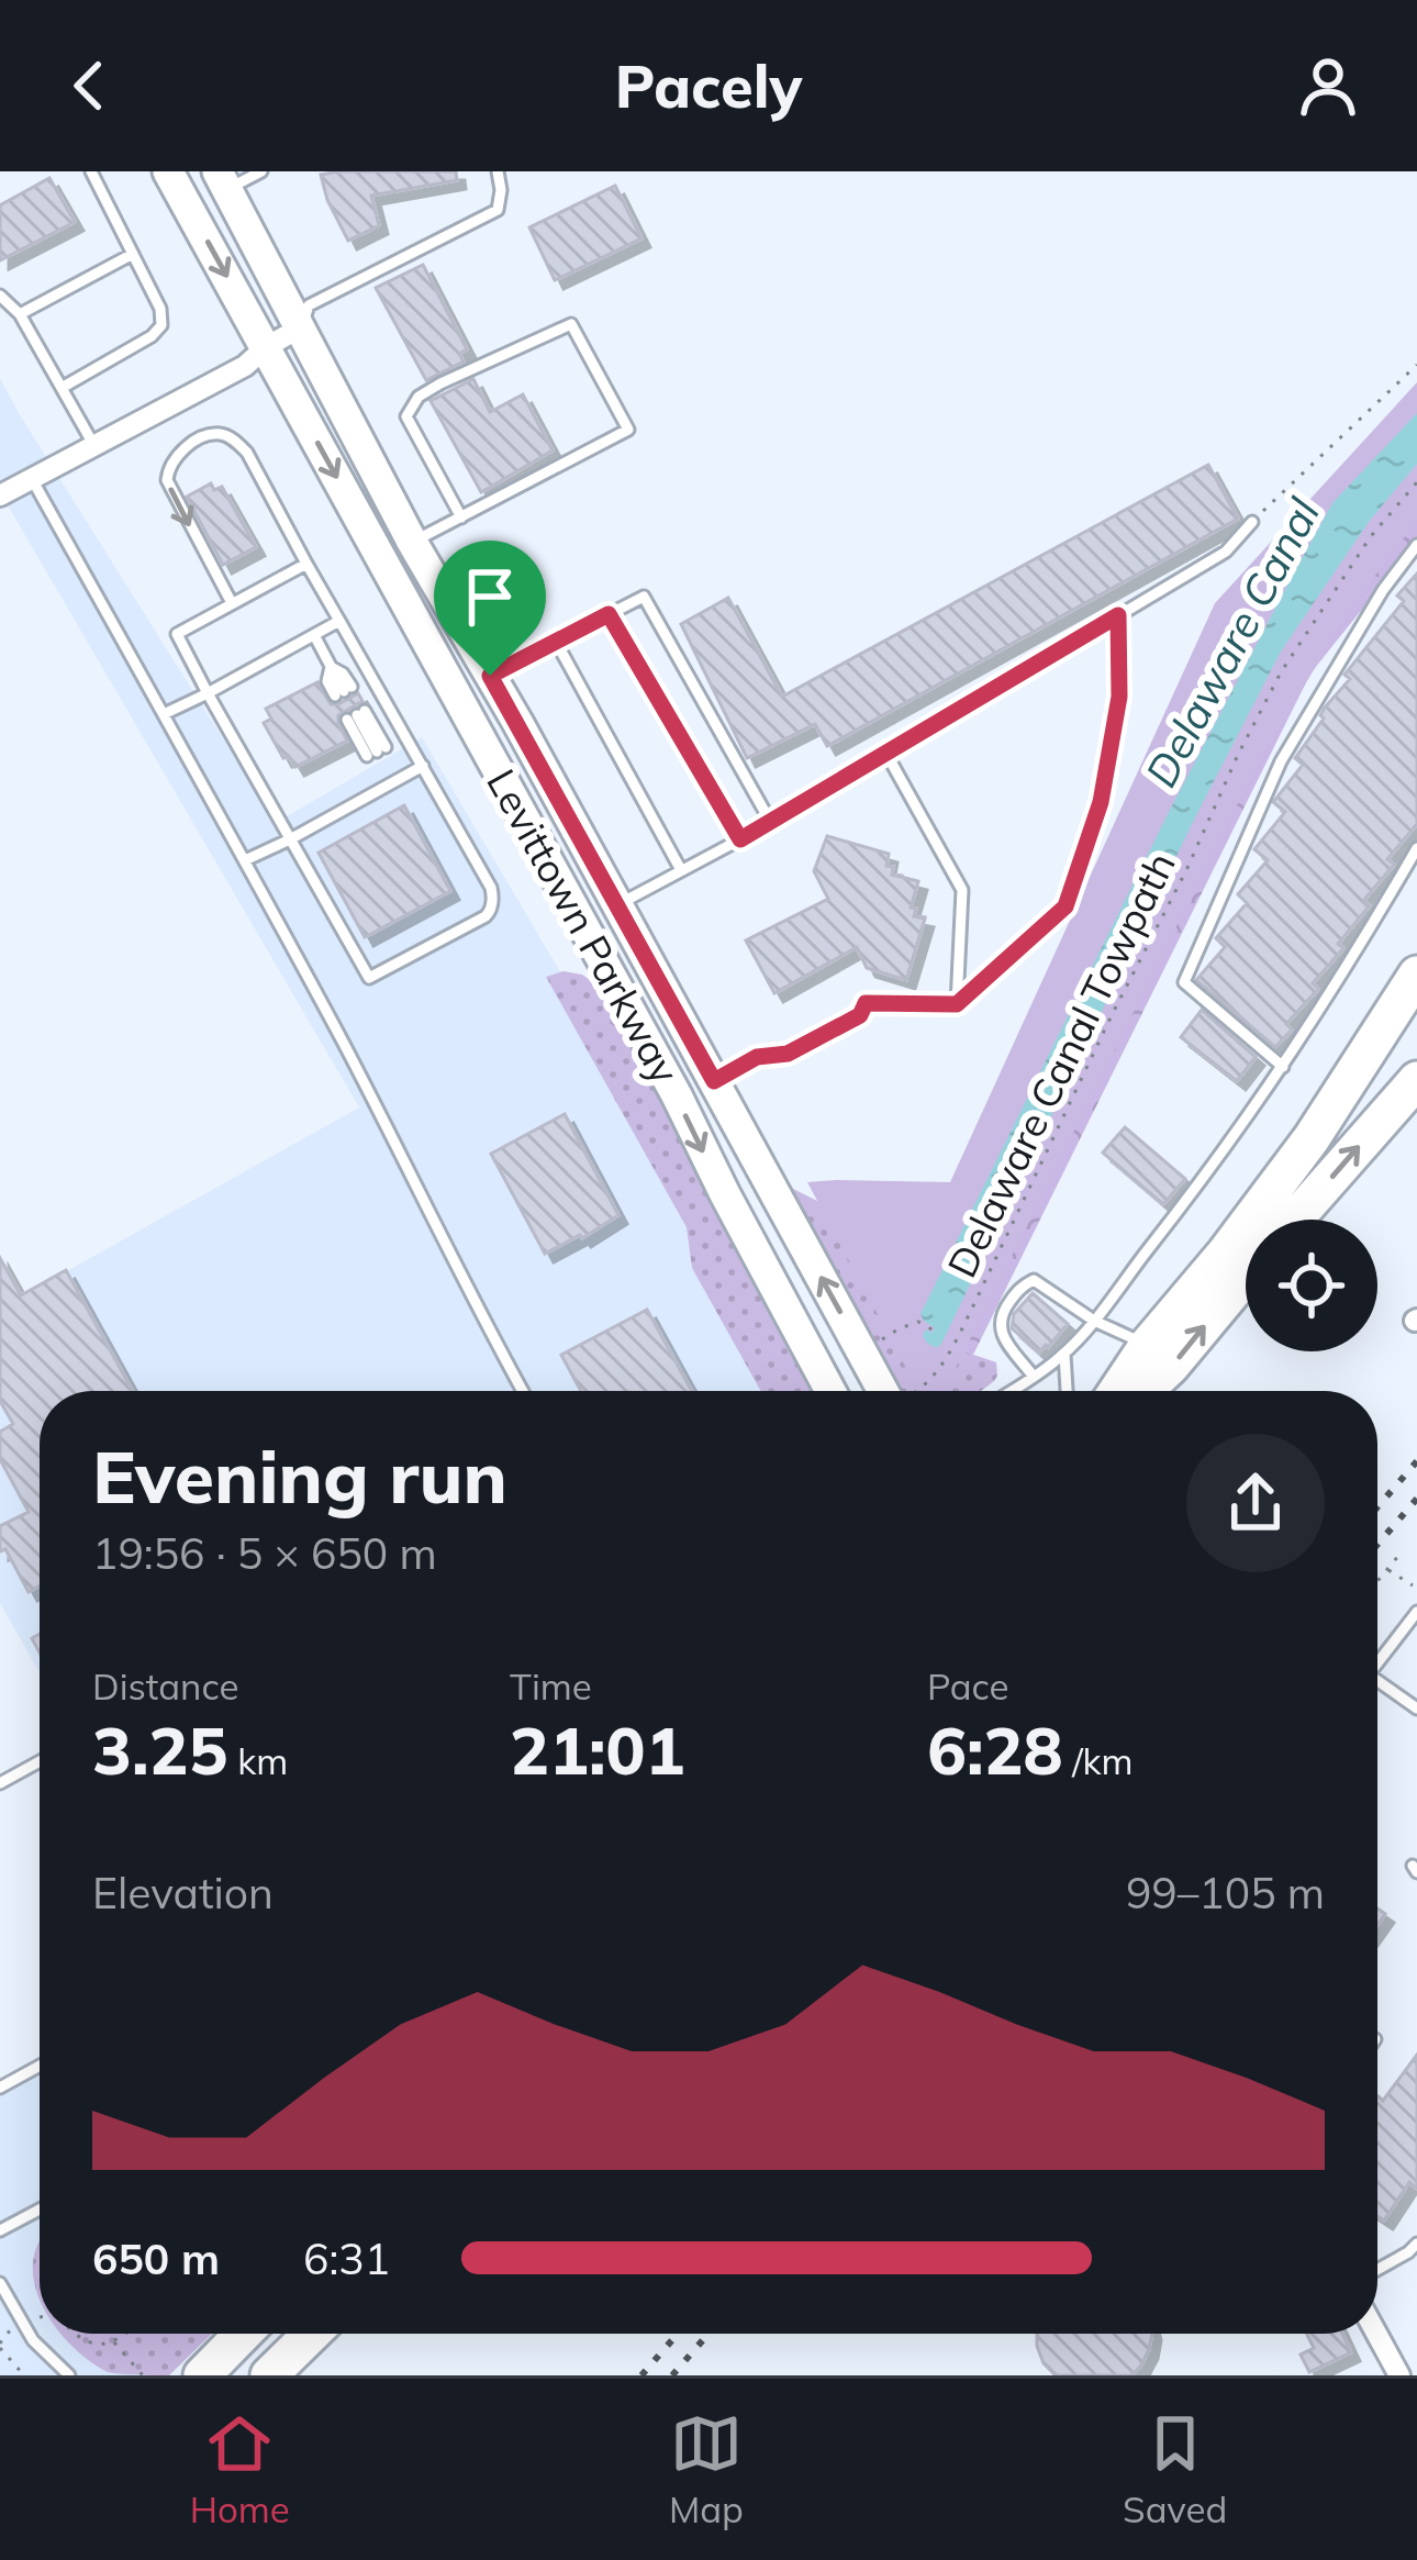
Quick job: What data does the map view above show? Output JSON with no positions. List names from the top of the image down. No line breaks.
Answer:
{"streets":{"main road":["Levittown Parkway"],"path":["Delaware Canal Towpath"]},"water":["Delaware Canal"],"page":{"header":"Pacely","heading":["Evening run","19:56 · 5 × 650 m"],"stats":[["Distance","3.25 km"],["Time","21:01"],["Pace","6:28 /km"]],"chart":["Elevation","99–105 m"],"list":[{"name":"650 m","note":"6:31"}],"tabs":["Home","Map","Saved"]}}
